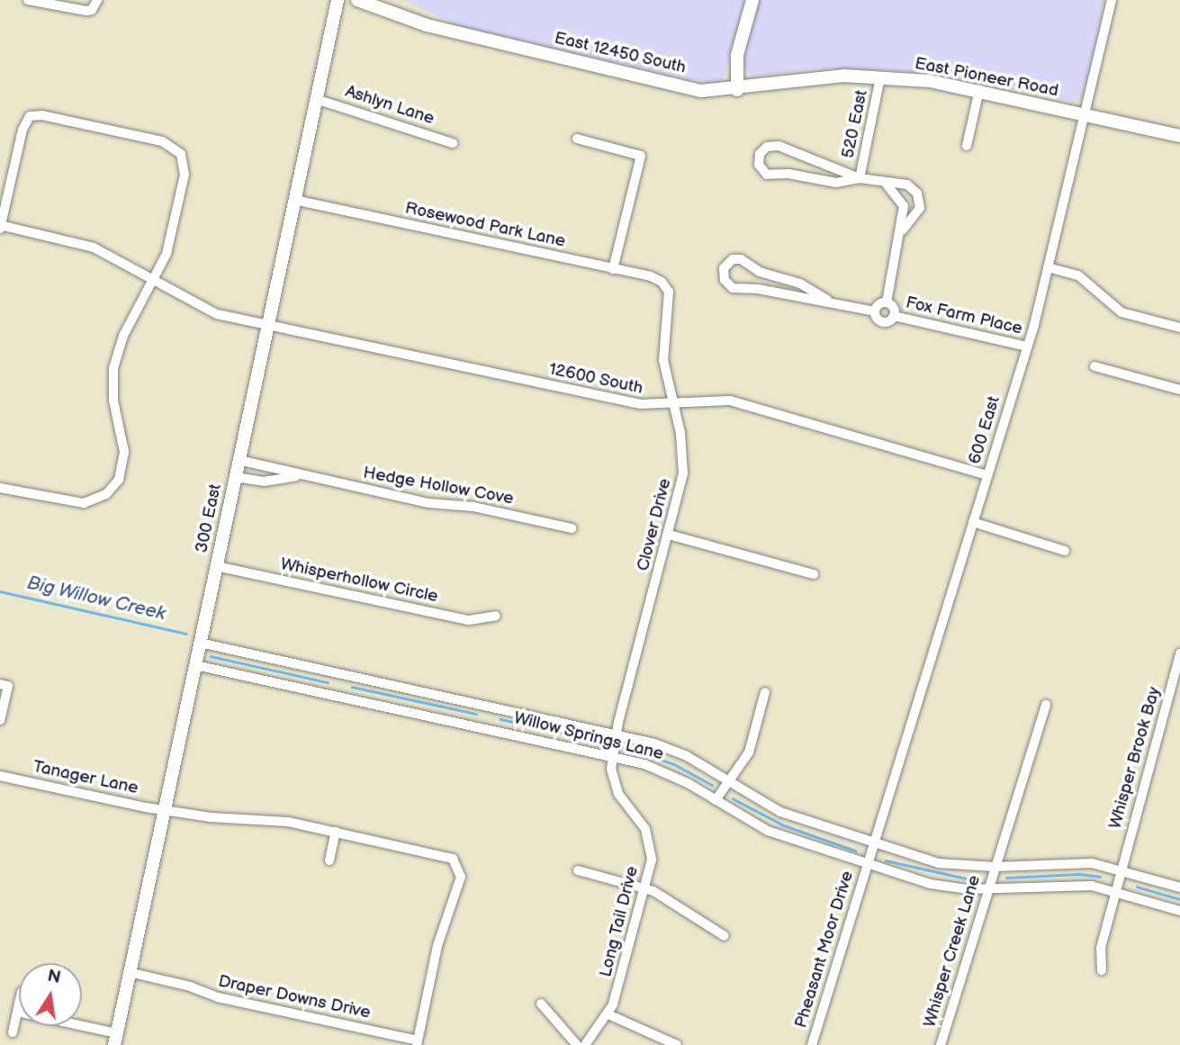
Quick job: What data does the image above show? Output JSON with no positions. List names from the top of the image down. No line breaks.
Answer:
{"streets":{"main road":["East 12450 South","East Pioneer Road","300 East"],"street":["Ashlyn Lane","520 East","Rosewood Park Lane","Fox Farm Place","12600 South","600 East","Hedge Hollow Cove","Clover Drive","Whisperhollow Circle","Willow Springs Lane","Whisper Brook Bay","Tanager Lane","Long Tail Drive","Pheasant Moor Drive","Whisper Creek Lane","Draper Downs Drive"]},"crossings":[["East 12450 South","East Pioneer Road"],["East 12450 South","520 East"],["East Pioneer Road","520 East"],["East Pioneer Road","600 East"],["Ashlyn Lane","300 East"],["Rosewood Park Lane","300 East"],["Rosewood Park Lane","Clover Drive"],["Fox Farm Place","600 East"],["12600 South","600 East"],["12600 South","300 East"],["12600 South","Clover Drive"],["600 East","Willow Springs Lane"],["600 East","Pheasant Moor Drive"],["Hedge Hollow Cove","300 East"],["300 East","Whisperhollow Circle"],["300 East","Willow Springs Lane"],["300 East","Tanager Lane"],["300 East","Draper Downs Drive"],["Clover Drive","Willow Springs Lane"],["Clover Drive","Long Tail Drive"],["Willow Springs Lane","Whisper Brook Bay"],["Willow Springs Lane","Long Tail Drive"],["Willow Springs Lane","Pheasant Moor Drive"],["Willow Springs Lane","Whisper Creek Lane"],["Tanager Lane","Draper Downs Drive"]],"water":["Big Willow Creek"],"north":"top"}
